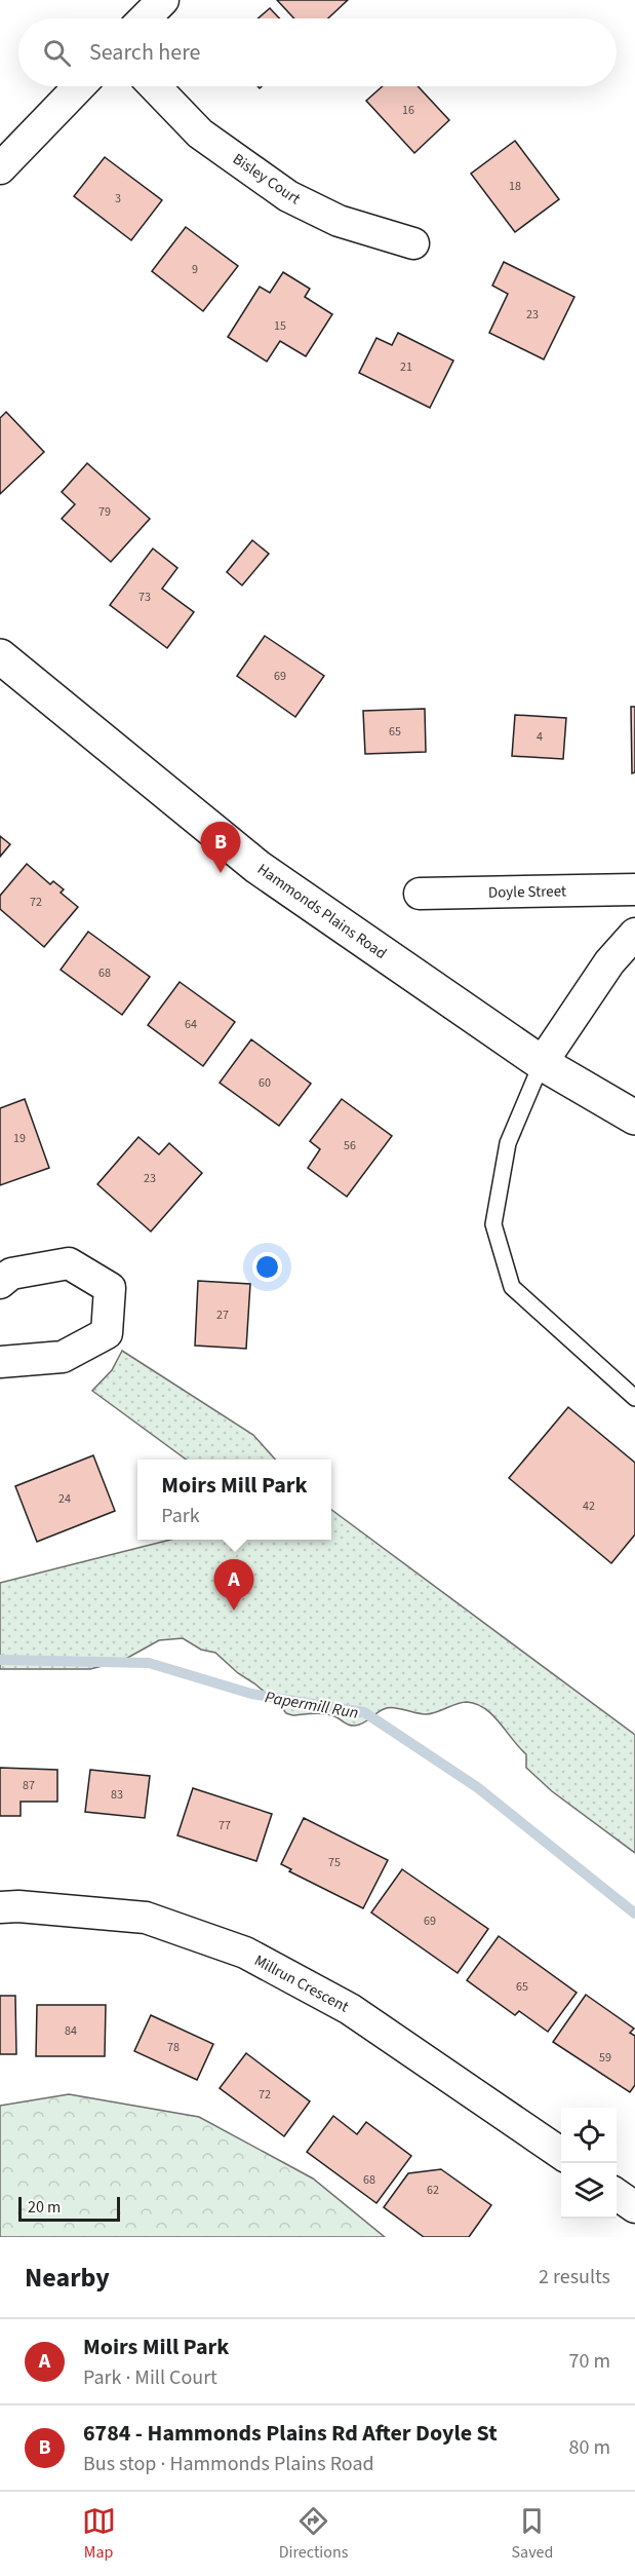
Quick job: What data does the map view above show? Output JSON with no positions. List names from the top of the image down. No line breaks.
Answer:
{"streets":{"main road":["Hammonds Plains Road"],"street":["Bisley Court","Doyle Street","Millrun Crescent"]},"water":["Papermill Run"],"house_numbers":["16","18","3","9","23","15","21","79","73","69","65","4","72","68","64","60","19","56","23","27","24","42","87","83","77","75","69","65","84","78","59","72","68","62"],"scale_bar":"20 m","page":{"search":"Search here","pins":["B","A"],"popup":["Moirs Mill Park","Park"],"scale":"20 m","heading":["Nearby","2 results"],"list":[{"mark":"A","name":"Moirs Mill Park","note":"Park · Mill Court","value":"70 m"},{"mark":"B","name":"6784 - Hammonds Plains Rd After Doyle St","note":"Bus stop · Hammonds Plains Road","value":"80 m"}],"nav":["Map","Directions","Saved"]}}
